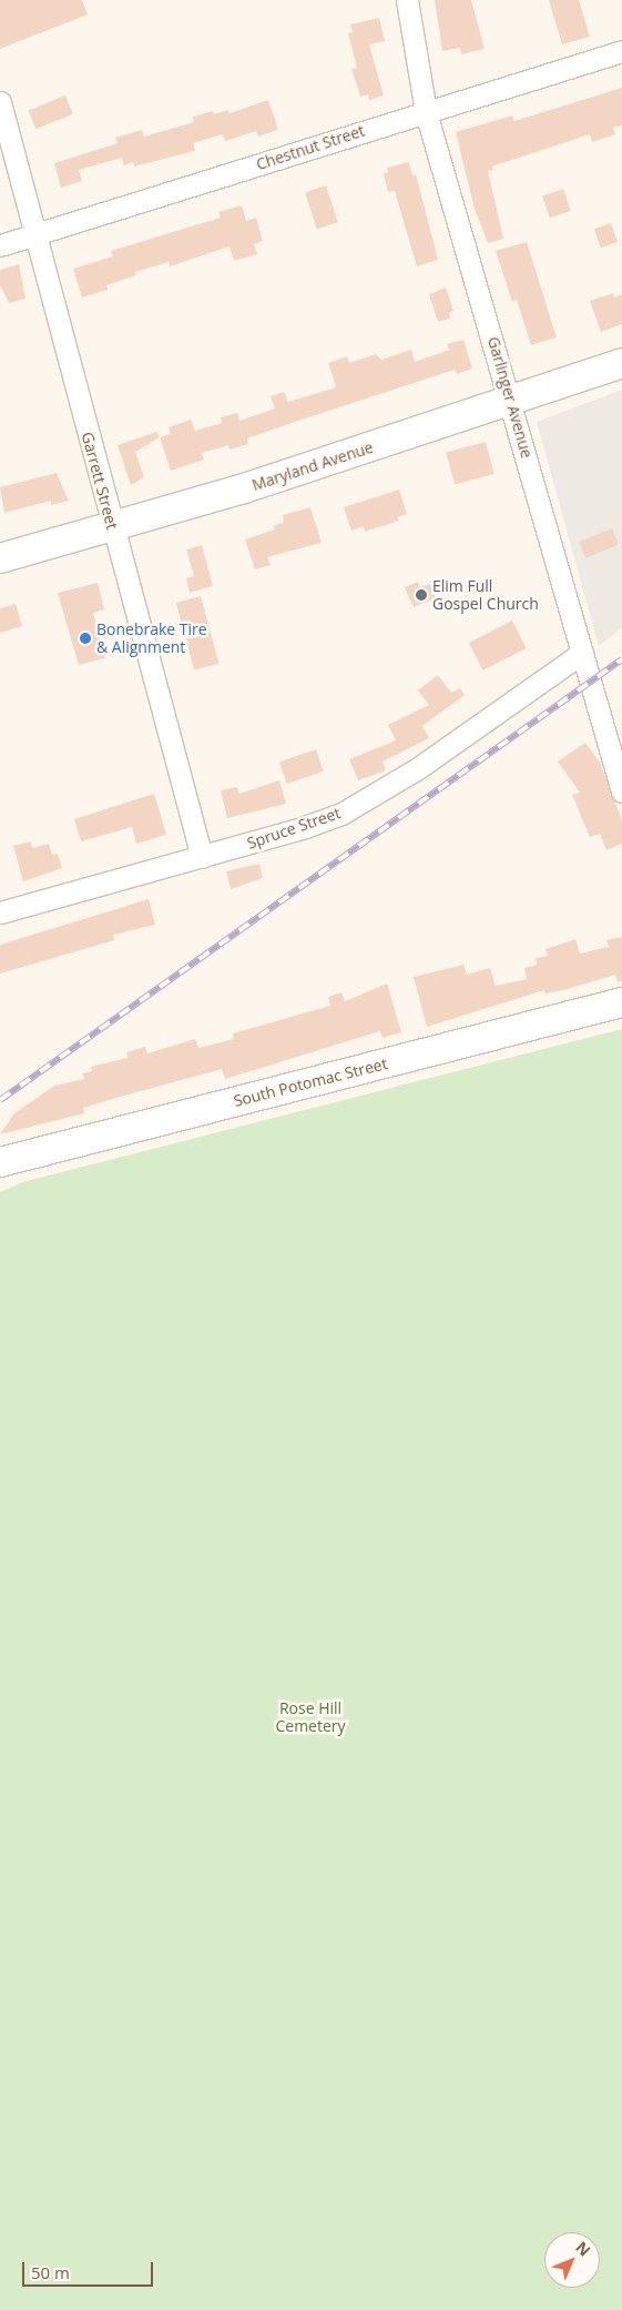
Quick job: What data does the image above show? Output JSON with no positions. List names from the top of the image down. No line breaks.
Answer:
{"streets":{"street":["Chestnut Street","Garlinger Avenue","Maryland Avenue","Garrett Street","Spruce Street","South Potomac Street"]},"crossings":[["Chestnut Street","Garlinger Avenue"],["Chestnut Street","Garrett Street"],["Garlinger Avenue","Maryland Avenue"],["Garlinger Avenue","Spruce Street"],["Maryland Avenue","Garrett Street"],["Garrett Street","Spruce Street"]],"parks":["Rose Hill Cemetery"],"places":["Elim Full Gospel Church","Bonebrake Tire & Alignment"],"scale_bar":"50 m","north":"top right"}
